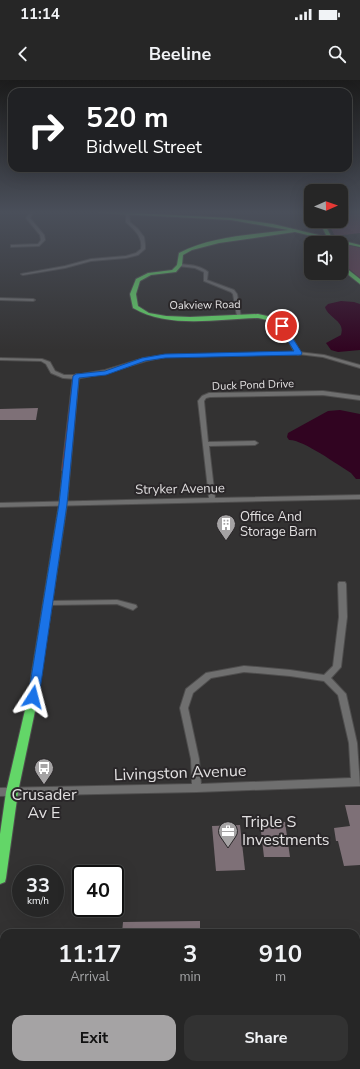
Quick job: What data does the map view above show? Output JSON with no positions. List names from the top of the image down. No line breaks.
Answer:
{"streets":{"street":["Oakview Road","Duck Pond Drive","Stryker Avenue","Livingston Avenue"]},"crossings":[["Duck Pond Drive","Stryker Avenue"]],"places":{"building":["Office And Storage Barn"],"bus stop":["Crusader Av E"],"office":["Triple S Investments"]},"north":"right","page":{"status":"11:14","header":"Beeline","turn":["520 m","Bidwell Street"],"speed":"33 km/h","limit":"40","eta":["11:17","Arrival","3","min","910","m"],"buttons":["Exit","Share"]}}
